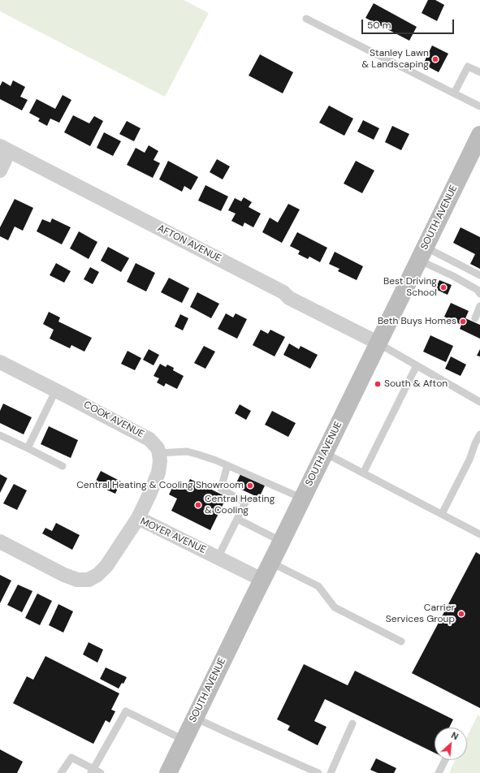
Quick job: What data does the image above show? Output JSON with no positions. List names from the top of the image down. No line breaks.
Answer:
{"streets":{"main road":["SOUTH AVENUE"],"street":["AFTON AVENUE","COOK AVENUE","MOYER AVENUE"]},"crossings":[["SOUTH AVENUE","AFTON AVENUE"],["SOUTH AVENUE","MOYER AVENUE"]],"places":["Stanley Lawn & Landscaping","Best Driving School","Beth Buys Homes","South & Afton","Central Heating & Cooling Showroom","Central Heating & Cooling","Carrier Services Group"],"scale_bar":"50 m","north":"top right"}
